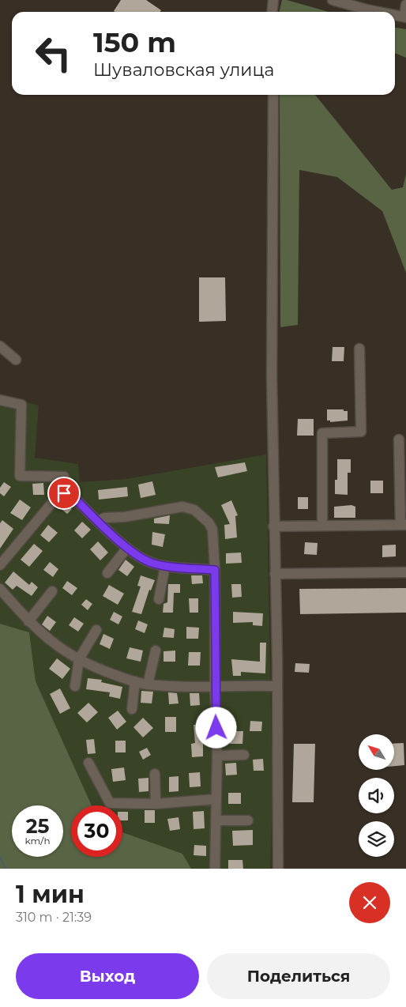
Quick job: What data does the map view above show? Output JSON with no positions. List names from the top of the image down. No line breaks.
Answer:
{"north":"top left","page":{"turn":["150 m","Шуваловская улица"],"speed":"25 km/h","limit":"30","heading":["1 мин","310 m · 21:39"],"buttons":["Выход","Поделиться"]}}
